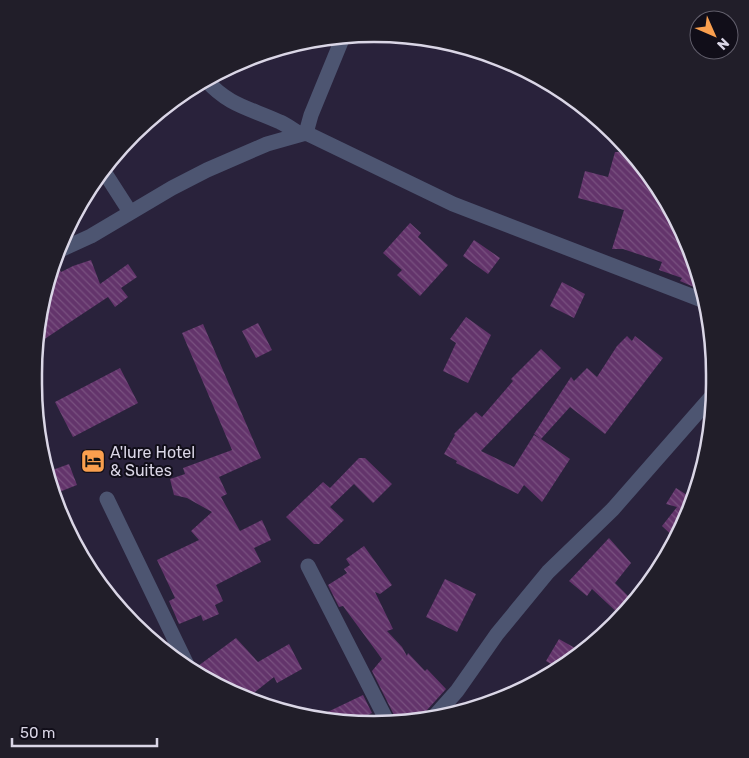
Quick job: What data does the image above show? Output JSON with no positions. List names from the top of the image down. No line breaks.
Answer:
{"places":{"hotel":["A'lure Hotel & Suites"]},"scale_bar":"50 m","north":"bottom right"}
